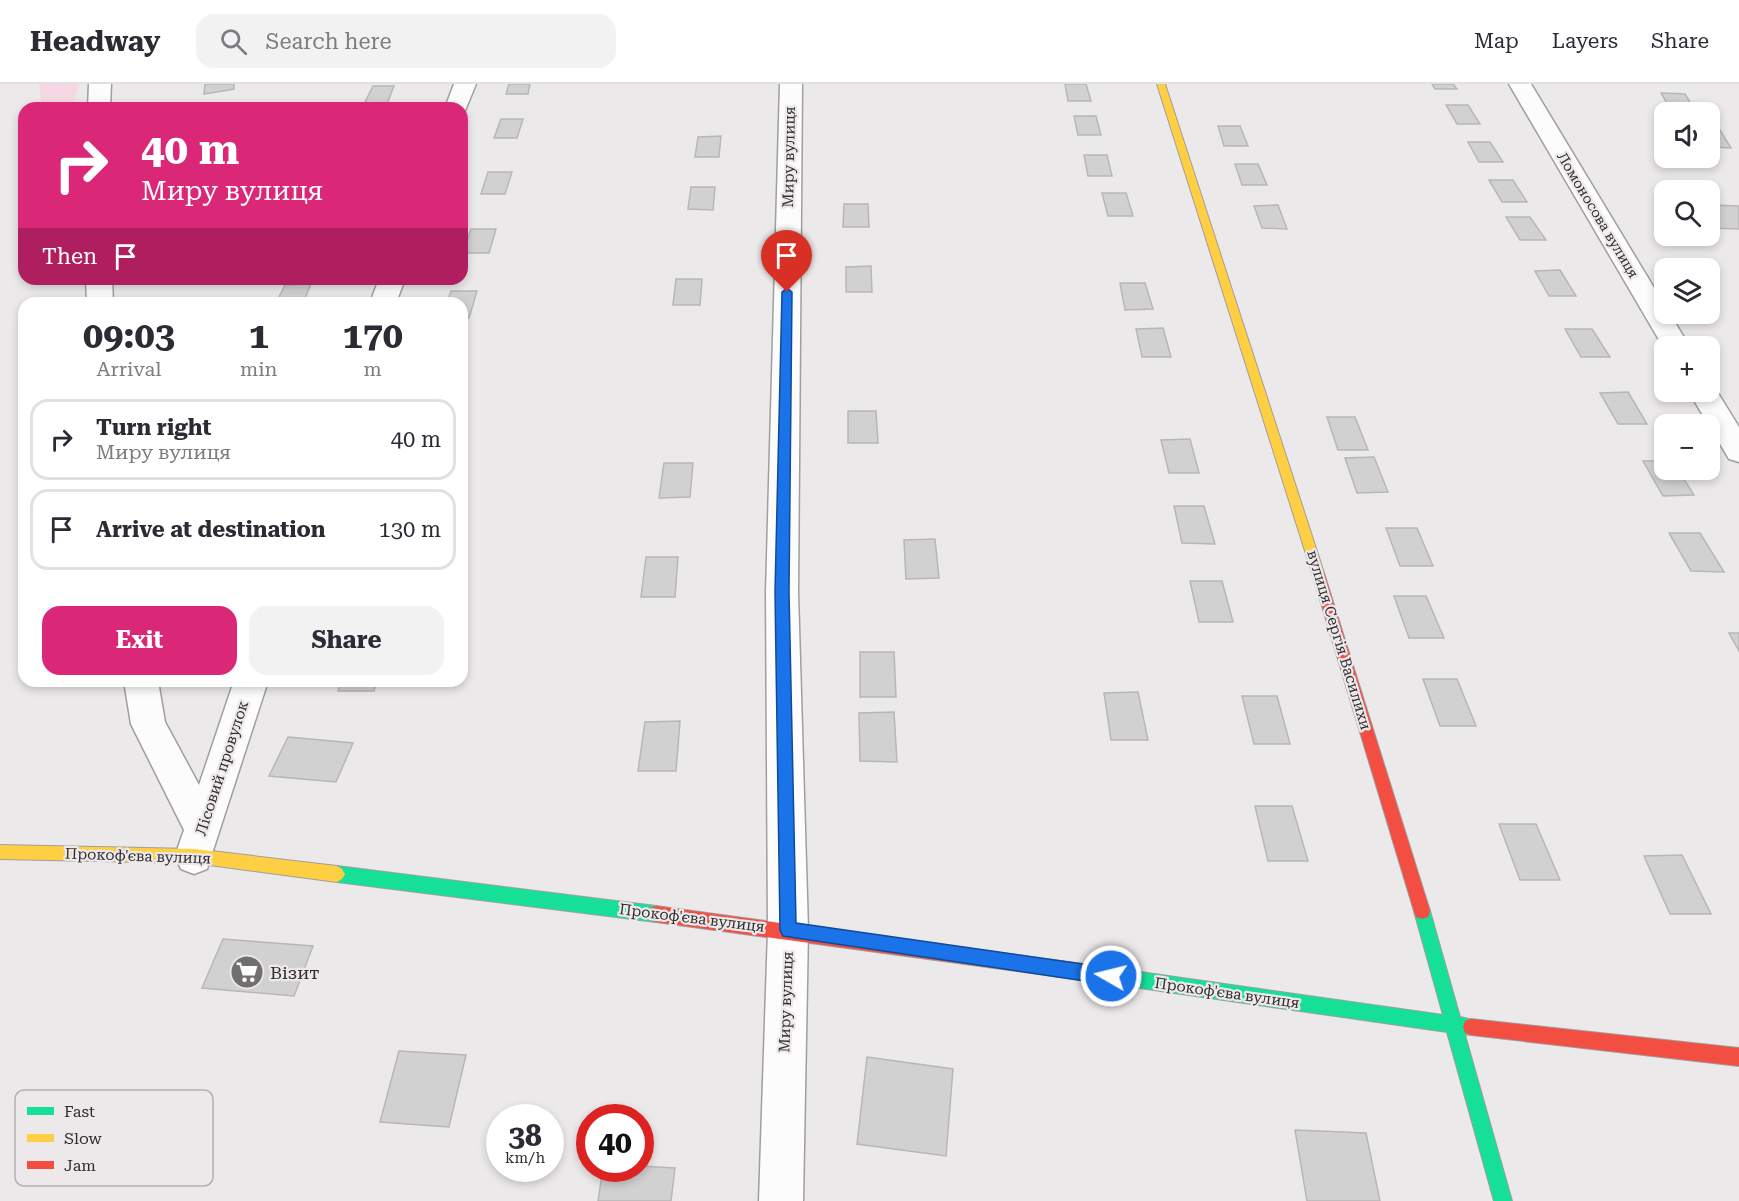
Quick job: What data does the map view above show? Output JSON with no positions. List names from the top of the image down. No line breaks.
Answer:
{"streets":{"street":["Миру вулиця","Ломоносова вулиця","вулиця Сергія Василихи","Лісовий провулок","Прокоф'єва вулиця"]},"crossings":[["Миру вулиця","Прокоф'єва вулиця"],["вулиця Сергія Василихи","Прокоф'єва вулиця"],["Лісовий провулок","Прокоф'єва вулиця"]],"places":{"supermarket":["Візит"]},"legend":["Fast","Slow","Jam"],"page":{"header":"Headway","search":"Search here","nav":["Map","Layers","Share"],"map_buttons":["+","−"],"turn":["40 m","Миру вулиця"],"then":"Then","eta":["09:03","Arrival","1","min","170","m"],"list":[{"name":"Turn right","note":"Миру вулиця","value":"40 m"},{"name":"Arrive at destination","value":"130 m"}],"buttons":["Exit","Share"],"speed":"38 km/h","limit":"40"}}
